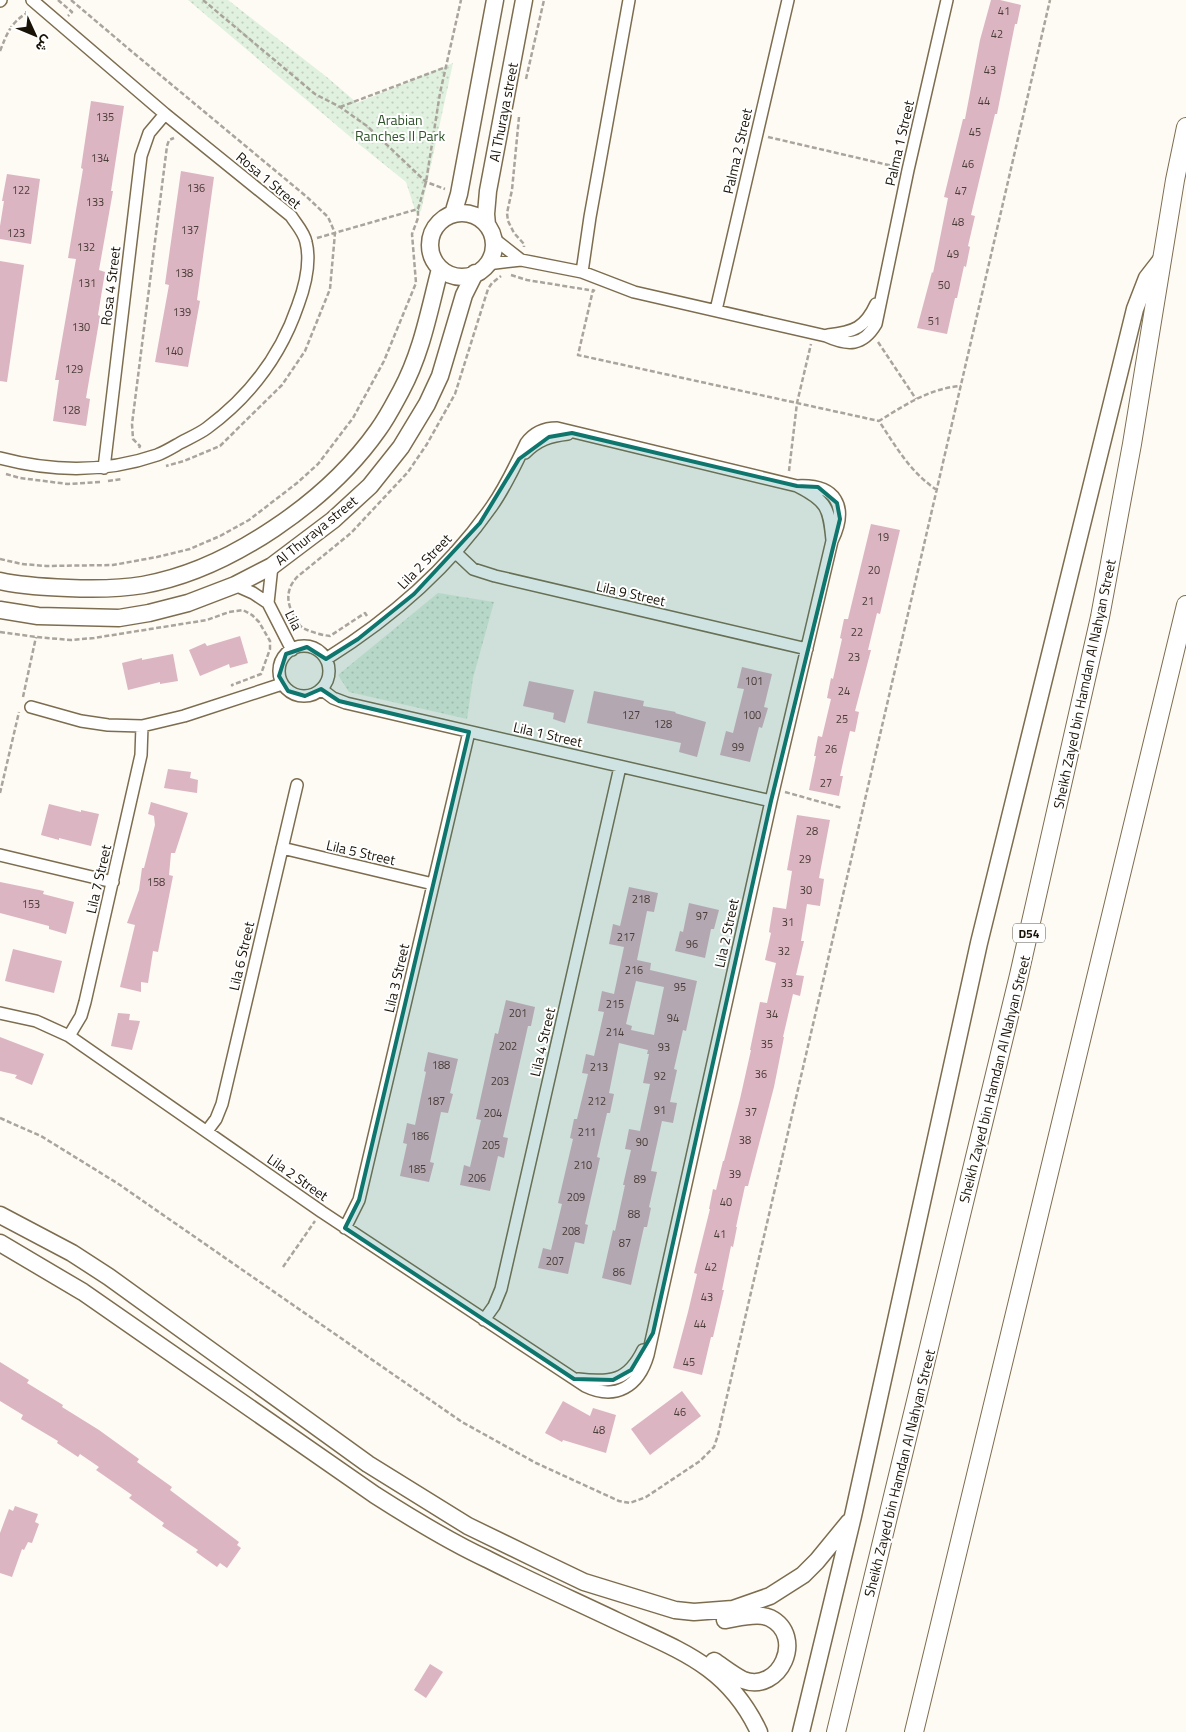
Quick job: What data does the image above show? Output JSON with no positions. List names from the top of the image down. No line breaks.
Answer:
{"streets":{"main road":["Sheikh Zayed bin Hamdan Al Nahyan Street","D54"],"street":["Al Thuraya street","Palma 1 Street","Palma 2 Street","Rosa 1 Street","Rosa 4 Street","Lila 2 Street","Lila 9 Street","Lila","Lila 1 Street","Lila 5 Street","Lila 7 Street","Lila 6 Street","Lila 3 Street","Lila 4 Street"]},"crossings":[["Al Thuraya street","Lila"],["Palma 1 Street","Palma 2 Street"],["Rosa 1 Street","Rosa 4 Street"],["Lila 2 Street","Lila 9 Street"],["Lila 2 Street","Lila"],["Lila 2 Street","Lila 1 Street"],["Lila 2 Street","Lila 7 Street"],["Lila 2 Street","Lila 6 Street"],["Lila 2 Street","Lila 3 Street"],["Lila 2 Street","Lila 4 Street"],["Lila","Lila 1 Street"],["Lila 1 Street","Lila 3 Street"],["Lila 1 Street","Lila 4 Street"],["Lila 5 Street","Lila 6 Street"],["Lila 5 Street","Lila 3 Street"]],"parks":["Arabian Ranches II Park"],"house_numbers":["41","42","43","44","135","45","134","46","136","122","47","133","48","137","123","132","49","138","131","50","139","51","130","140","129","128","19","20","21","22","23","101","24","127","100","25","128","99","26","27","28","29","158","30","218","153","97","31","217","96","32","216","33","95","215","201","34","94","214","35","202","93","188","213","36","92","203","187","212","91","37","204","211","186","38","90","205","210","185","39","206","89","209","40","88","208","41","87","207","42","86","43","44","45","46","48"],"north":"bottom right"}
